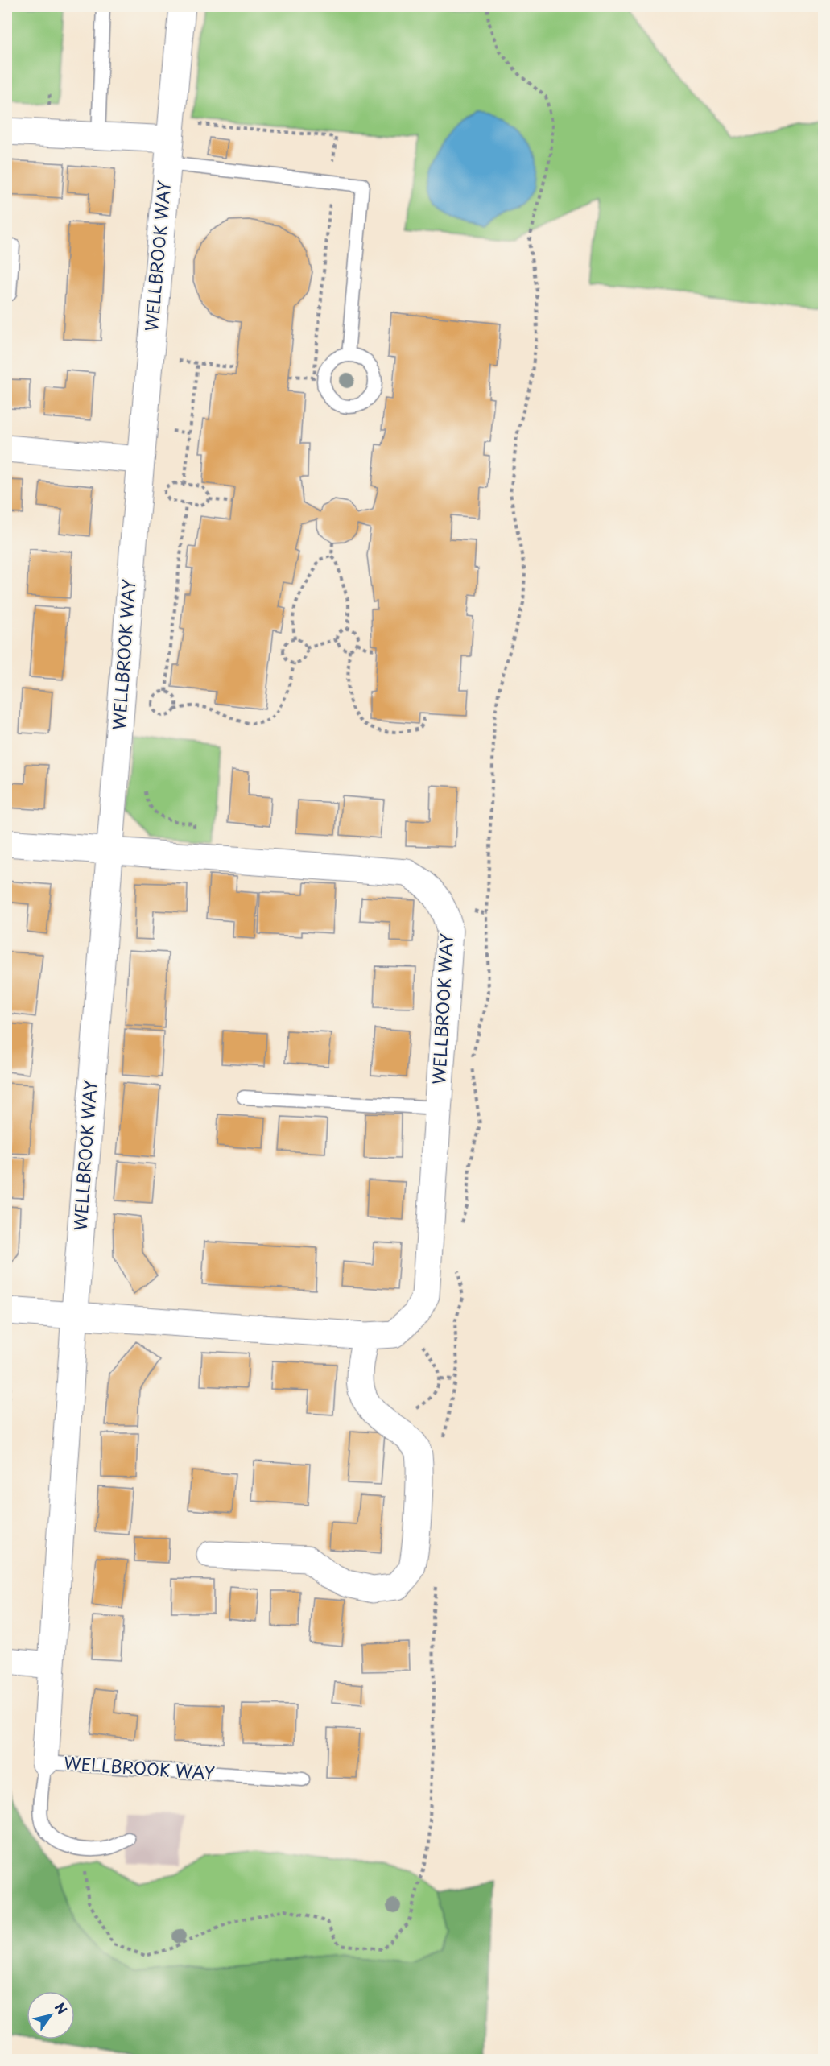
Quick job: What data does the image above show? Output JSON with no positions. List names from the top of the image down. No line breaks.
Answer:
{"streets":{"street":["WELLBROOK WAY"]},"north":"top right"}
